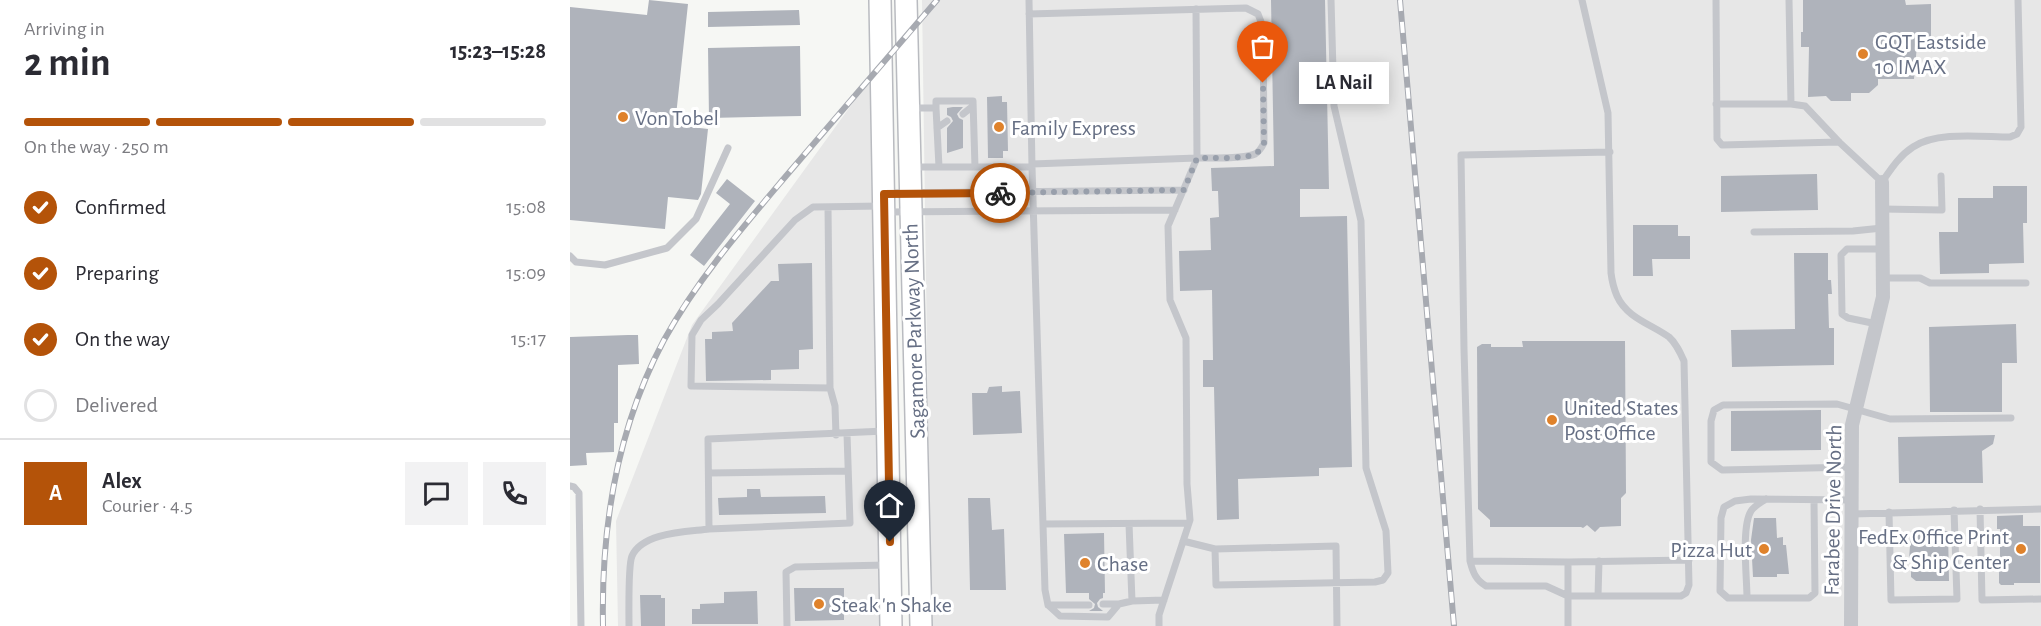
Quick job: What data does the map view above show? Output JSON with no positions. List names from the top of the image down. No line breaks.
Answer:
{"streets":{"main road":["Sagamore Parkway North"],"street":["Farabee Drive North"]},"places":["GQT Eastside 10 IMAX","LA Nail","Von Tobel","Family Express","United States Post Office","Pizza Hut","FedEx Office Print & Ship Center","Chase","Steak 'n Shake"],"page":{"heading":["2 min","Arriving in","15:23–15:28"],"panel":["Alex","Courier · 4.5"],"bubble":"LA Nail","bar":"On the way · 250 m","list":[["Confirmed","15:08"],["Preparing","15:09"],["On the way","15:17"],"Delivered"],"round":"A"}}
